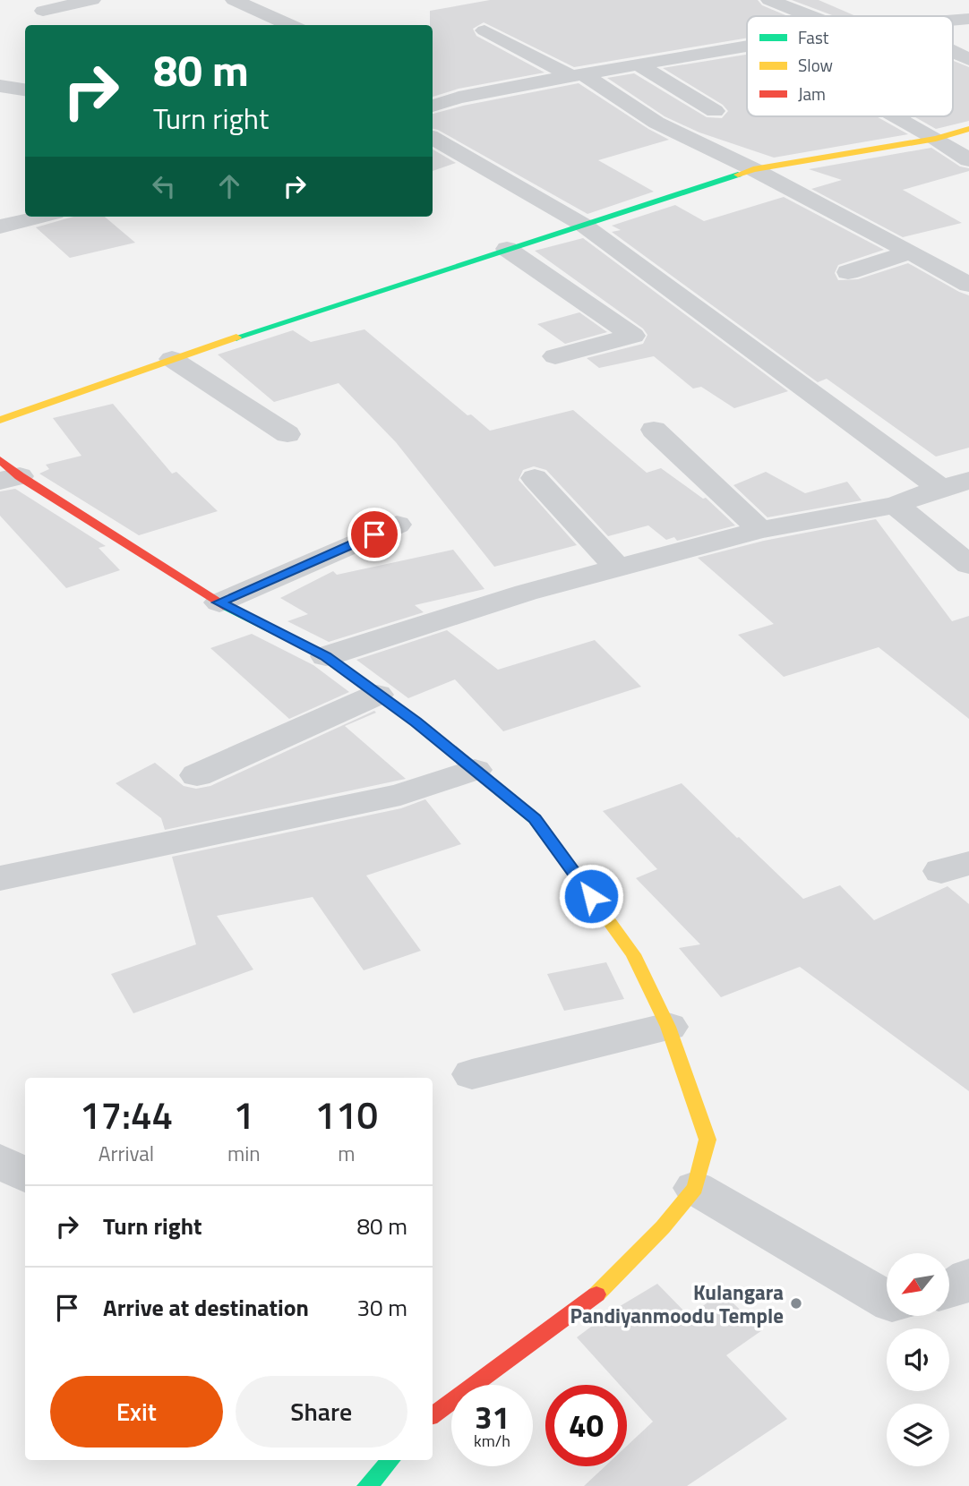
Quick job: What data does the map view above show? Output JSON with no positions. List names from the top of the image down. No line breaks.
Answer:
{"places":["Kulangara Pandiyanmoodu Temple"],"legend":["Fast","Slow","Jam"],"north":"bottom left","page":{"turn":["80 m","Turn right"],"eta":["17:44","Arrival","1","min","110","m"],"list":[{"name":"Turn right","value":"80 m"},{"name":"Arrive at destination","value":"30 m"}],"buttons":["Exit","Share"],"speed":"31 km/h","limit":"40"}}
